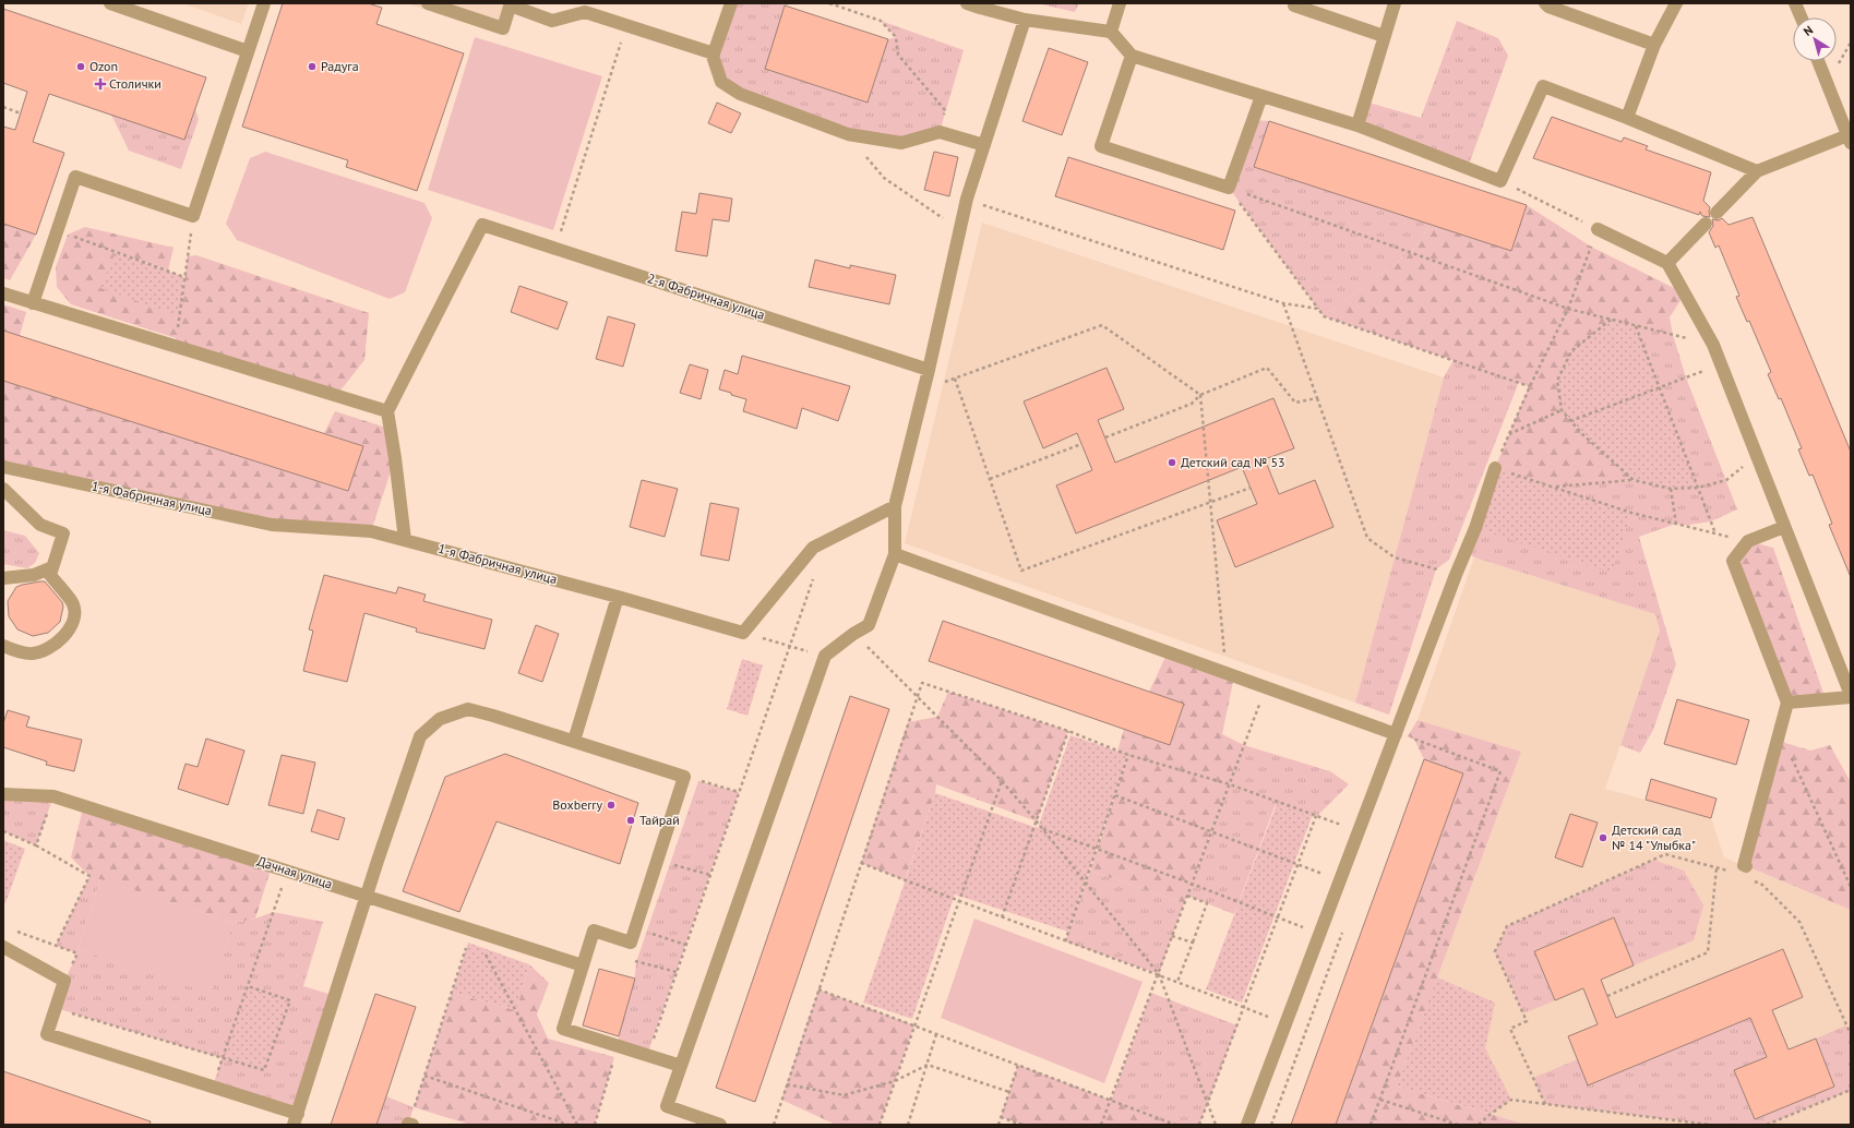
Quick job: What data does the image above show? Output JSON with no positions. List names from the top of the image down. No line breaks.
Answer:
{"streets":{"street":["2-я Фабричная улица","1-я Фабричная улица","Дачная улица"]},"places":{"other":["Ozon","Радуга","Детский сад № 53","Boxberry","Тайрай","Детский сад № 14 \"Улыбка\""],"health":["Столички"]},"north":"top left"}
